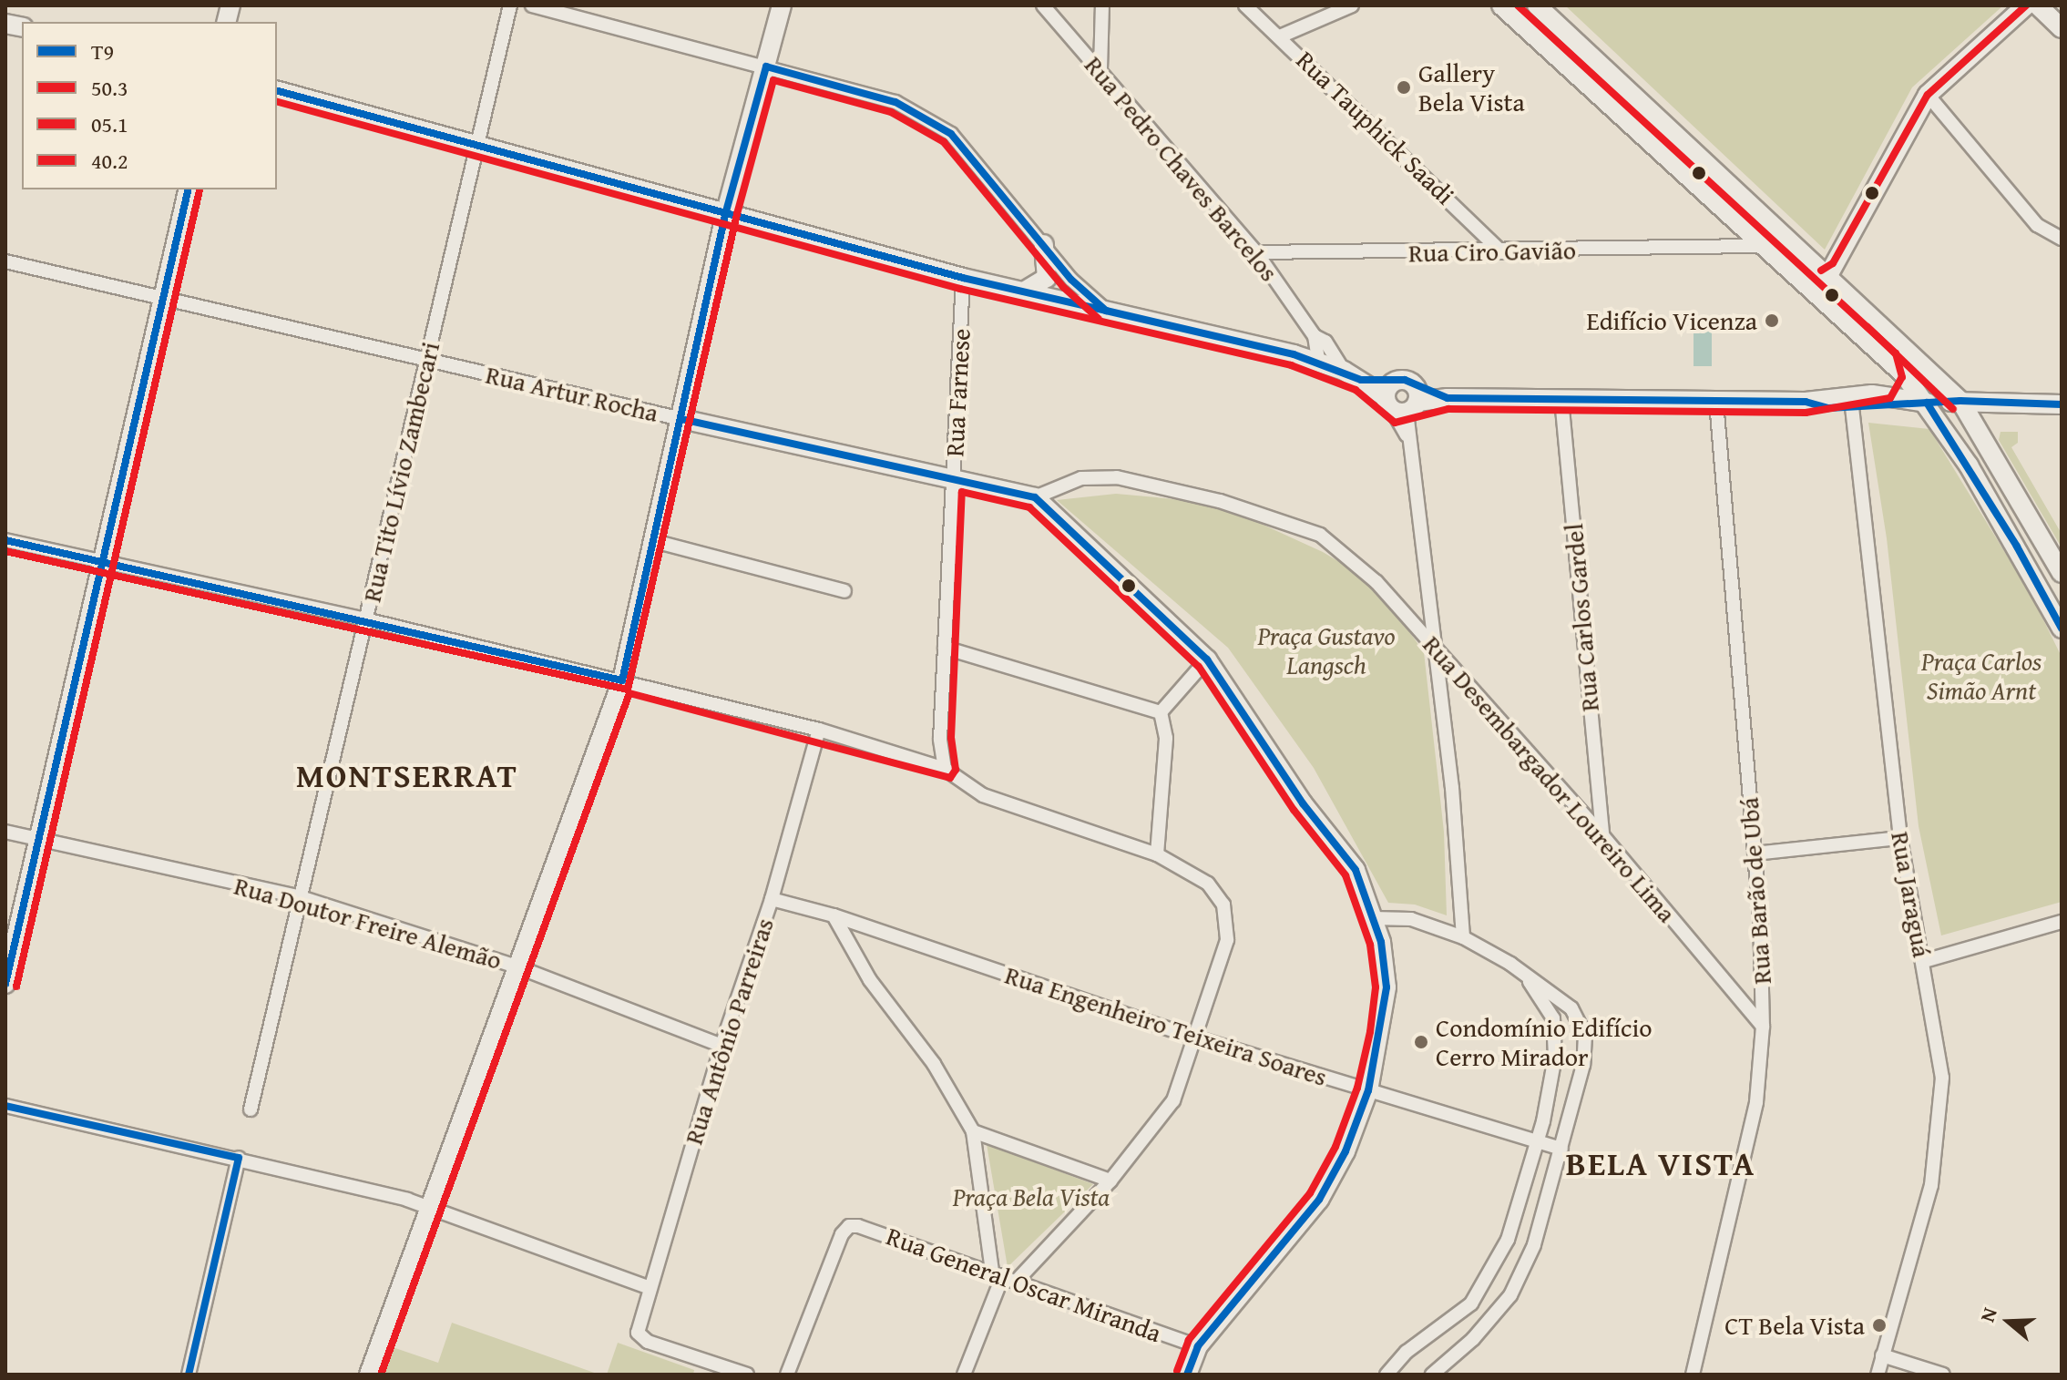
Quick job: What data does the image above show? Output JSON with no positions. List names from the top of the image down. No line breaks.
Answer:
{"streets":{"street":["Rua Tauphick Saadi","Rua Pedro Chaves Barcelos","Rua Ciro Gavião","Rua Farnese","Rua Artur Rocha","Rua Tito Lívio Zambecari","Rua Carlos Gardel","Rua Desembargador Loureiro Lima","Rua Barão de Ubá","Rua Jaraguá","Rua Doutor Freire Alemão","Rua Engenheiro Teixeira Soares","Rua Antônio Parreiras","Rua General Oscar Miranda"]},"crossings":[["Rua Tauphick Saadi","Rua Ciro Gavião"],["Rua Pedro Chaves Barcelos","Rua Ciro Gavião"],["Rua Farnese","Rua Artur Rocha"],["Rua Artur Rocha","Rua Tito Lívio Zambecari"],["Rua Artur Rocha","Rua Desembargador Loureiro Lima"],["Rua Tito Lívio Zambecari","Rua Doutor Freire Alemão"],["Rua Carlos Gardel","Rua Desembargador Loureiro Lima"],["Rua Desembargador Loureiro Lima","Rua Barão de Ubá"],["Rua Doutor Freire Alemão","Rua Antônio Parreiras"],["Rua Engenheiro Teixeira Soares","Rua Antônio Parreiras"]],"districts":["MONTSERRAT","BELA VISTA"],"parks":["Praça Gustavo Langsch","Praça Carlos Simão Arnt","Praça Bela Vista"],"places":["Gallery Bela Vista","Edifício Vicenza","Condomínio Edifício Cerro Mirador","CT Bela Vista"],"lines":["transit line 50.3","transit line 40.2","transit line T9","transit line 05.1"],"legend":["T9","50.3","05.1","40.2"],"north":"left"}
